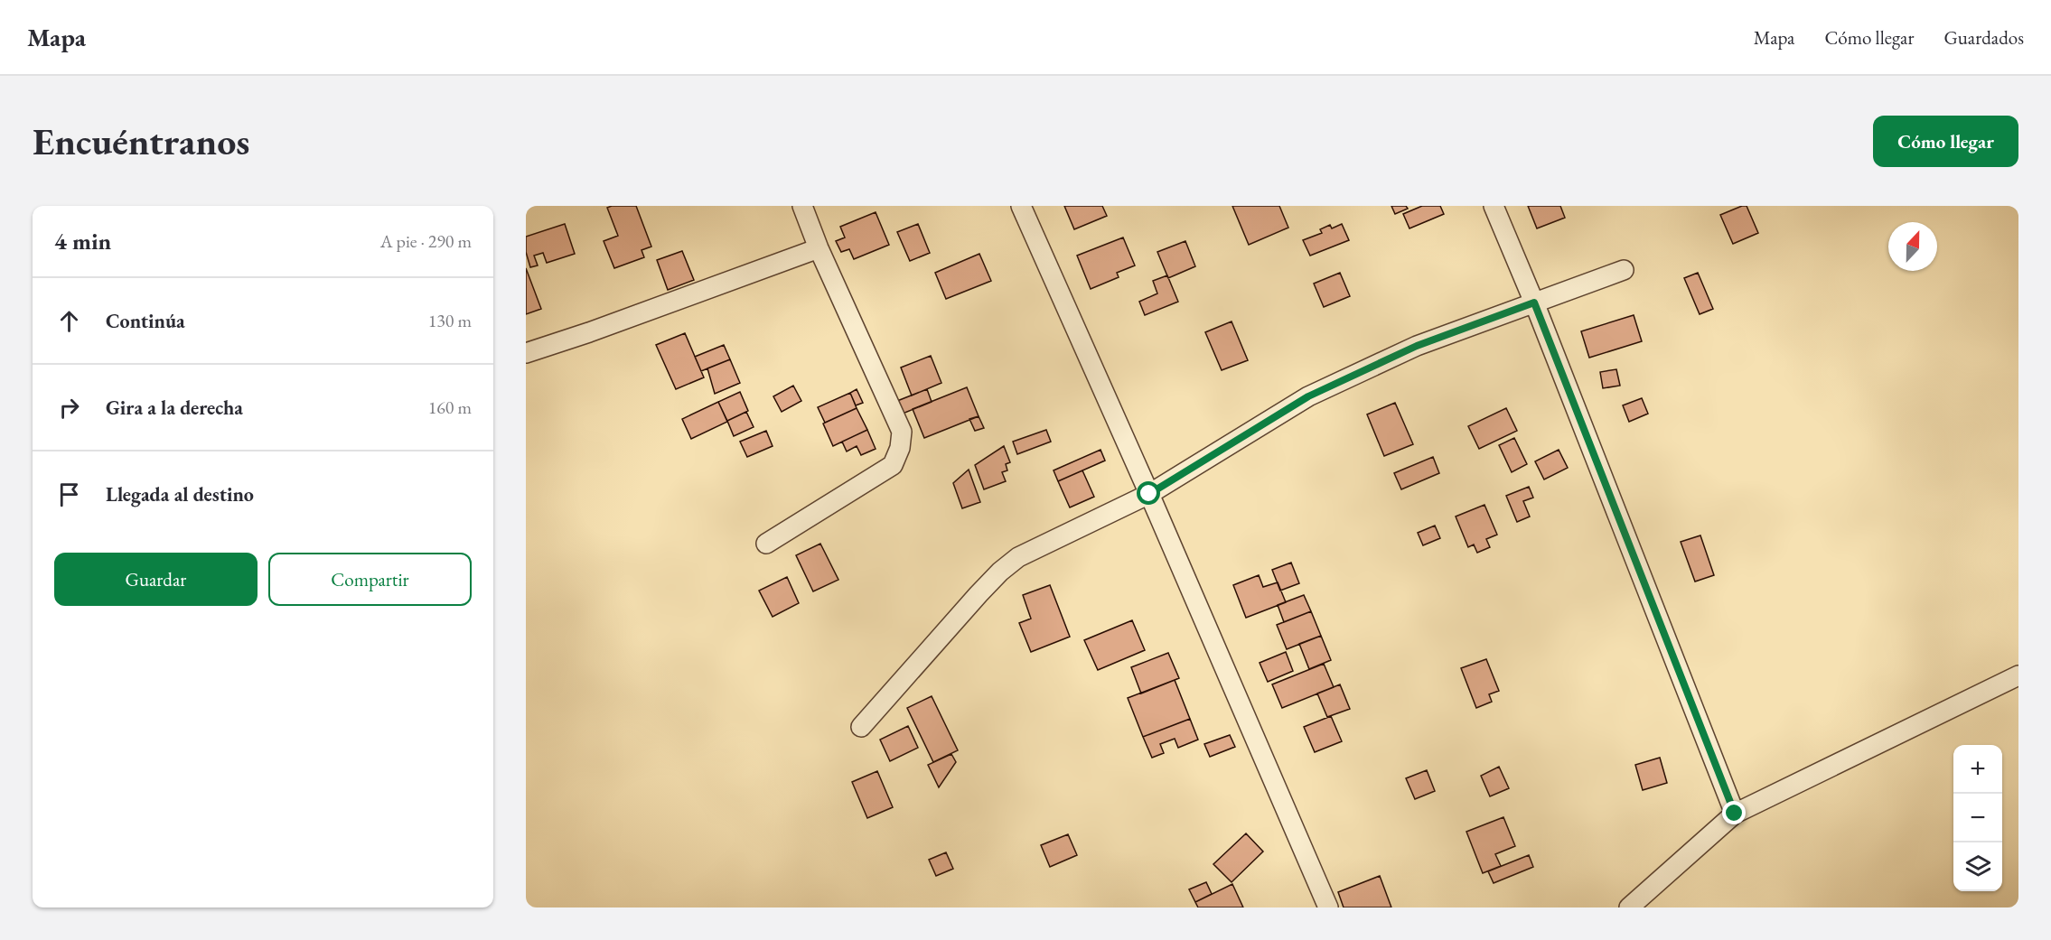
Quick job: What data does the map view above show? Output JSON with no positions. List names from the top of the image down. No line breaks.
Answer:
{"north":"top","page":{"header":"Mapa","nav":["Mapa","Cómo llegar","Guardados"],"buttons":["Cómo llegar",["Guardar","Compartir"]],"title":"Encuéntranos","heading":["4 min","A pie · 290 m"],"list":[["Continúa","130 m"],["Gira a la derecha","160 m"],"Llegada al destino"],"map_buttons":["+","−"]}}
